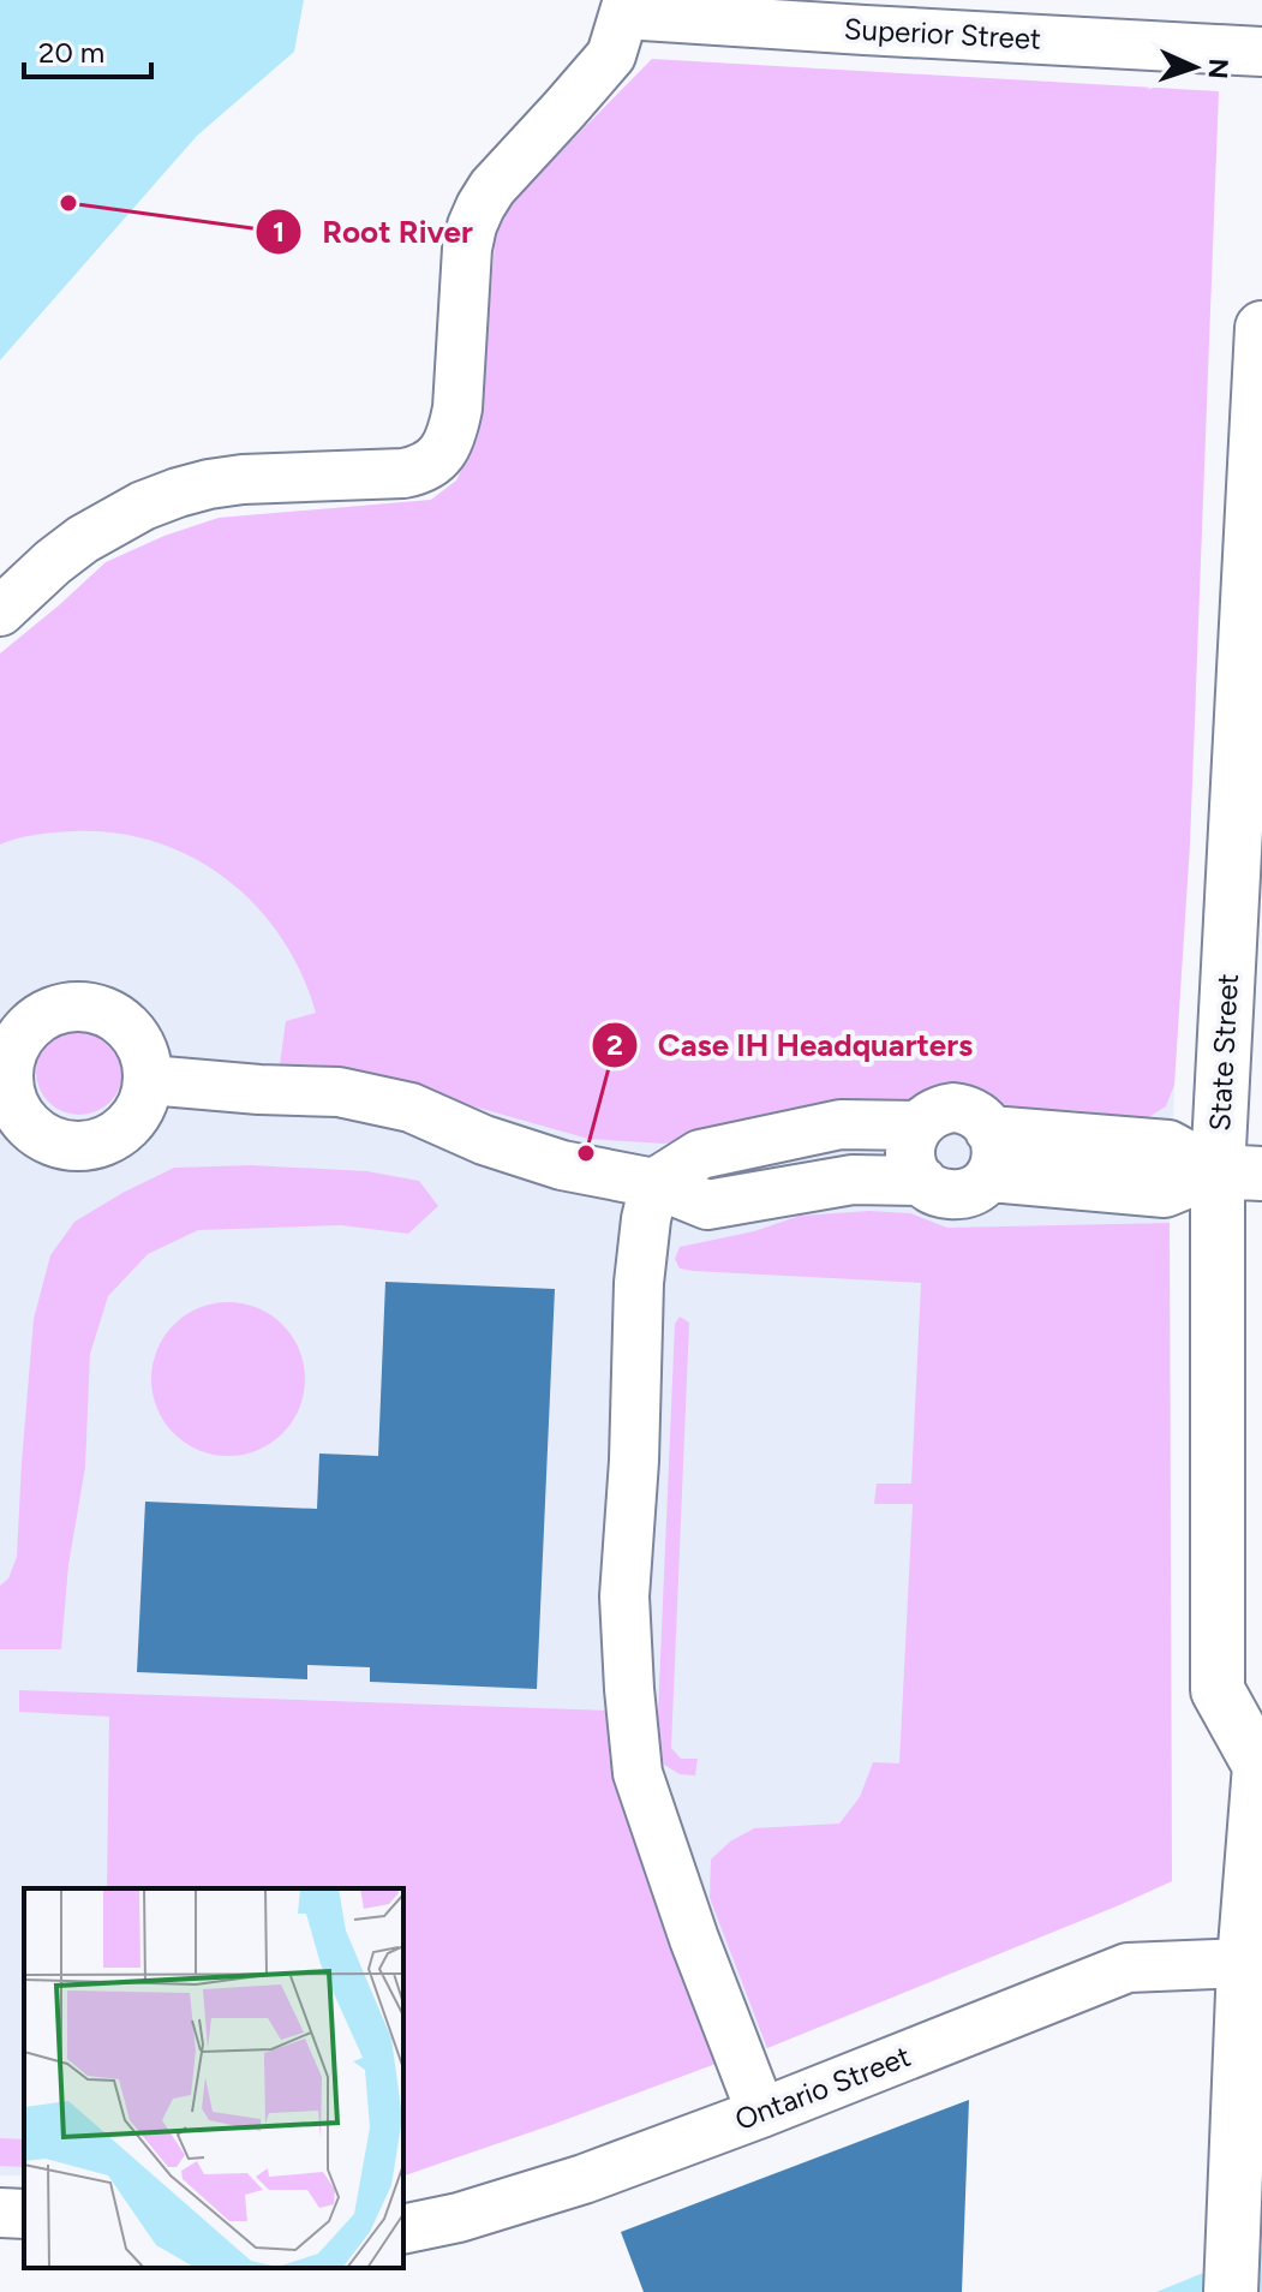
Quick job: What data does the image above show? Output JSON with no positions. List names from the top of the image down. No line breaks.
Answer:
{"streets":{"main road":["State Street"],"street":["Superior Street","Ontario Street"]},"crossings":[["State Street","Ontario Street"]],"places":["Root River","Case IH Headquarters"],"scale_bar":"20 m","north":"right"}
